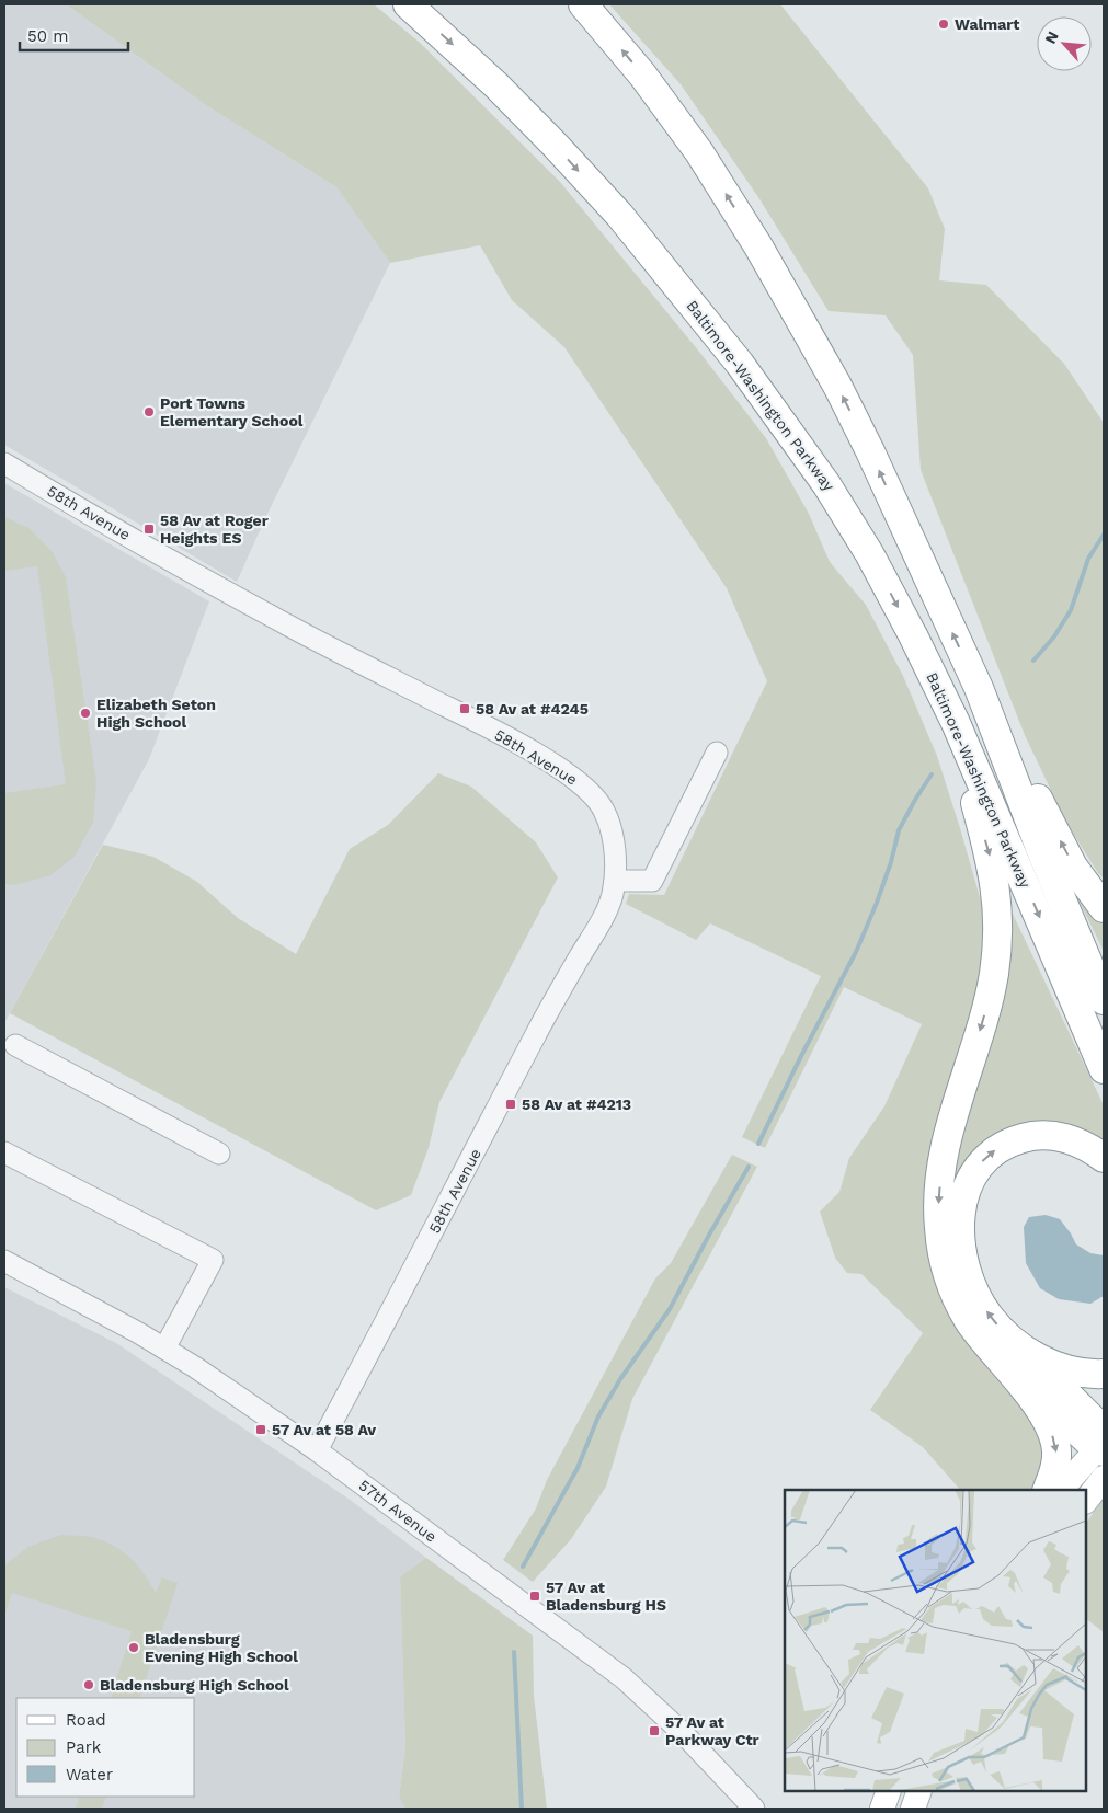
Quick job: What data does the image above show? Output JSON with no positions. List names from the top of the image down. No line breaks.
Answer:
{"streets":{"highway":["Baltimore-Washington Parkway"],"street":["58th Avenue","57th Avenue"]},"crossings":[["58th Avenue","57th Avenue"]],"places":{"other":["Walmart","Port Towns Elementary School","Elizabeth Seton High School","Bladensburg Evening High School","Bladensburg High School"],"transit":["58 Av at Roger Heights ES","58 Av at #4245","58 Av at #4213","57 Av at 58 Av","57 Av at Bladensburg HS","57 Av at Parkway Ctr"]},"legend":["Road","Park","Water"],"scale_bar":"50 m","north":"top left"}
